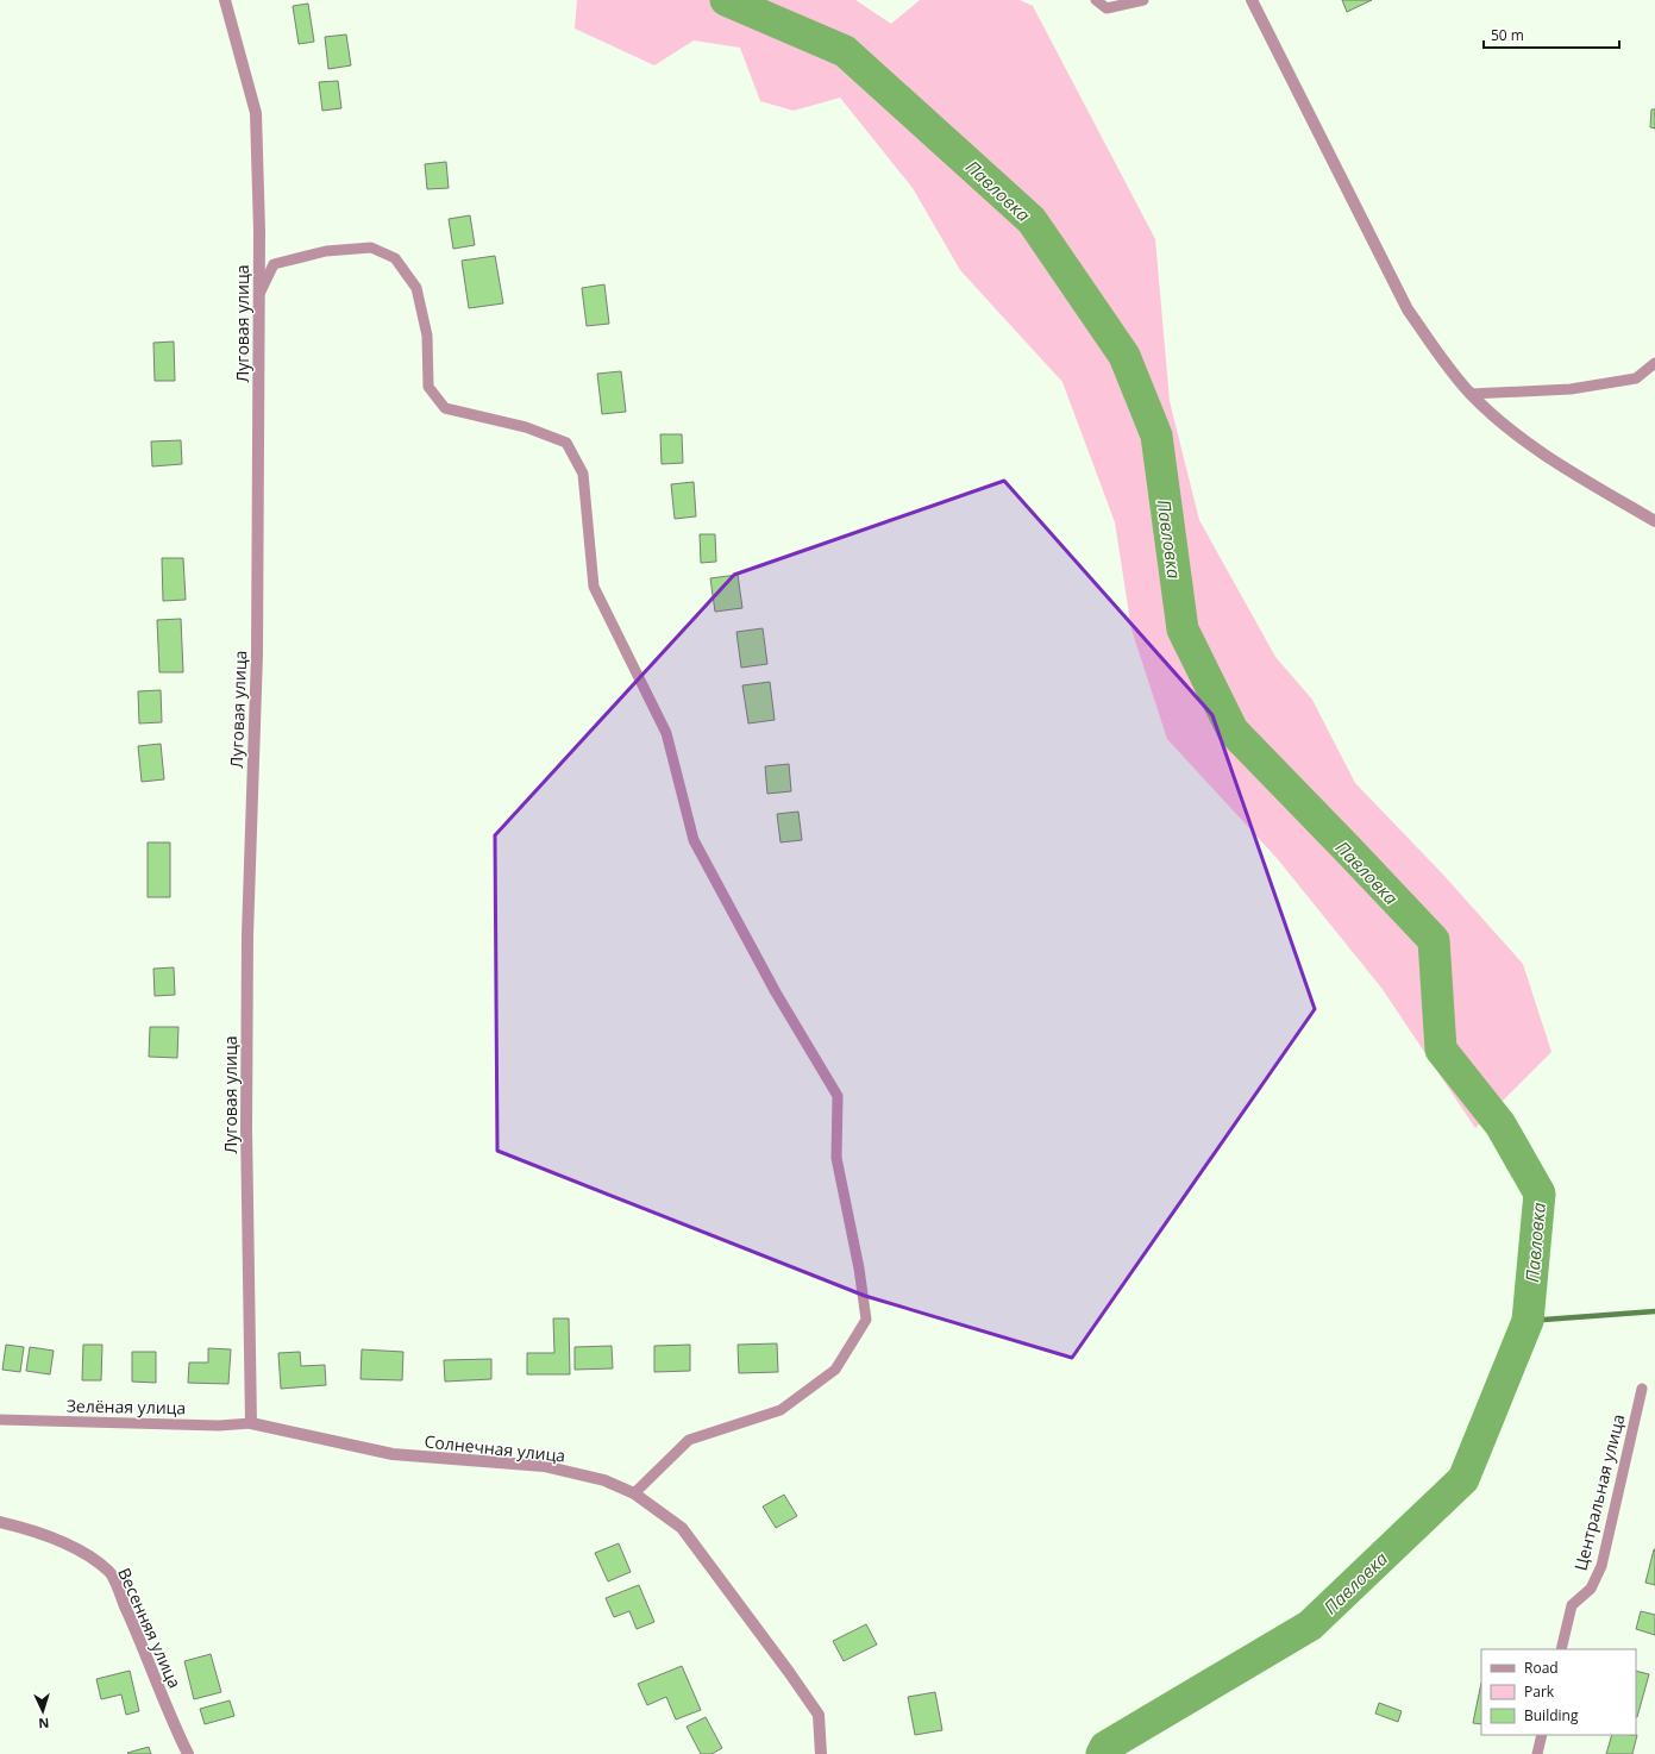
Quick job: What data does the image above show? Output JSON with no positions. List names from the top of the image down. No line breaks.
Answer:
{"streets":{"street":["Луговая улица","Солнечная улица","Весенняя улица"],"lane":["Зелёная улица","Центральная улица"]},"crossings":[["Луговая улица","Зелёная улица"],["Луговая улица","Солнечная улица"],["Зелёная улица","Солнечная улица"]],"water":["Павловка"],"legend":["Road","Park","Building"],"scale_bar":"50 m","north":"bottom"}
